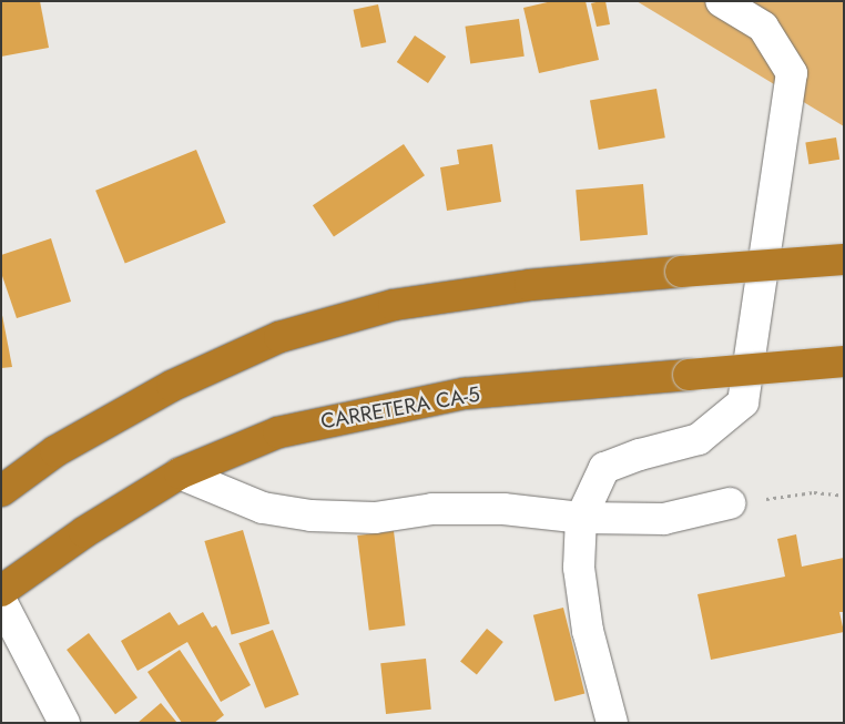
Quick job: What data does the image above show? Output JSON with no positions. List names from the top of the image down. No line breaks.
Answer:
{"streets":{"highway":["CARRETERA CA-5"]}}
